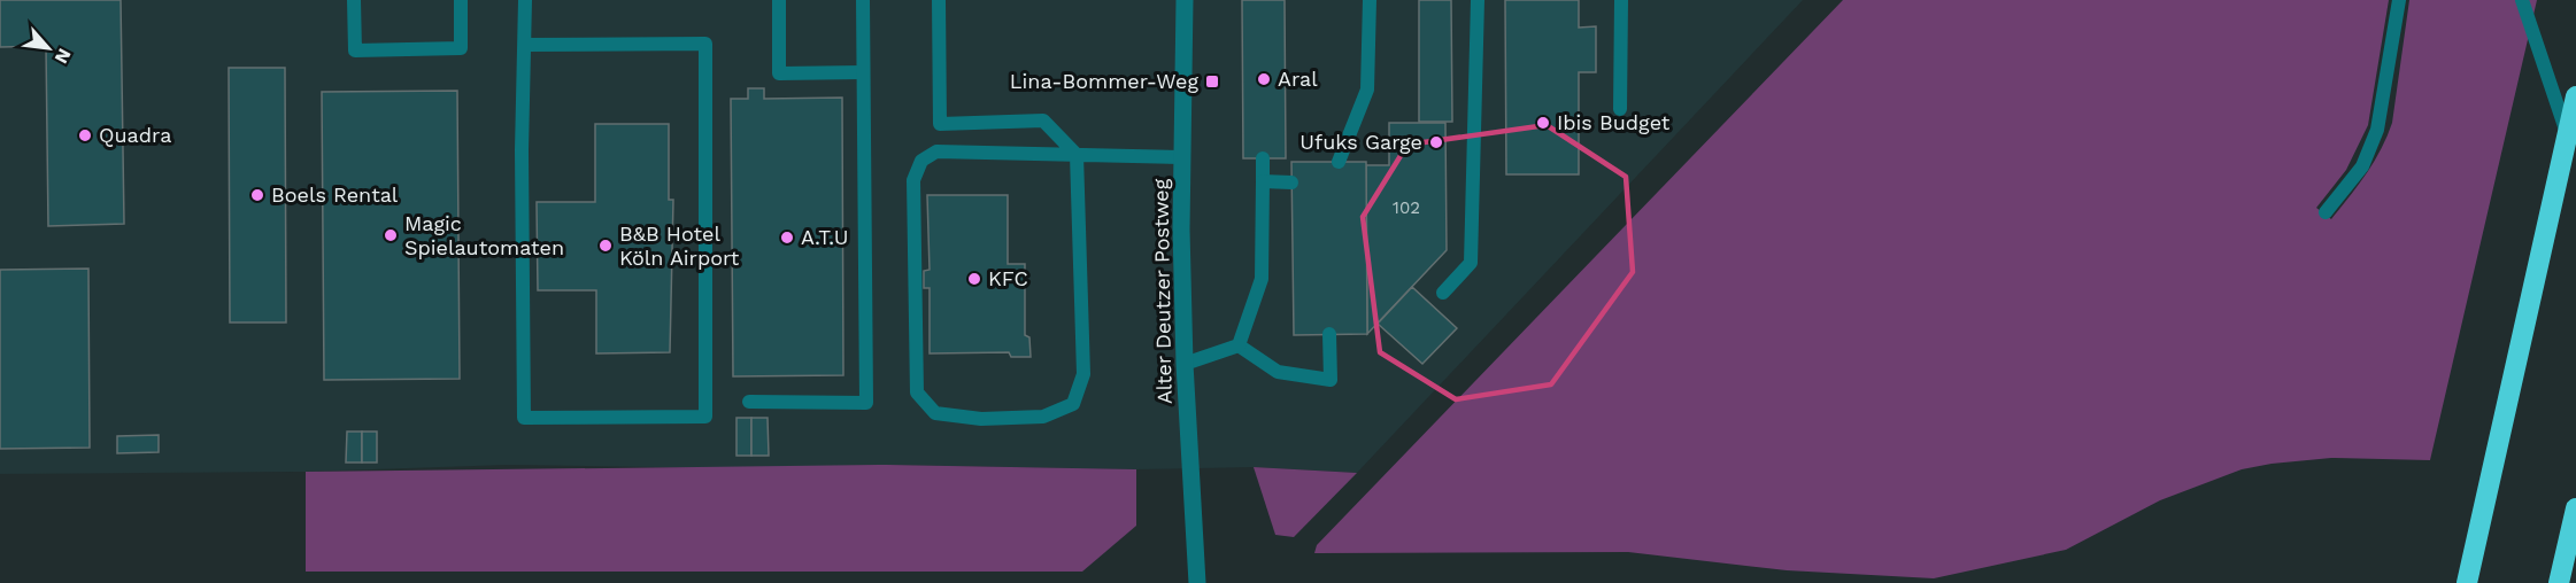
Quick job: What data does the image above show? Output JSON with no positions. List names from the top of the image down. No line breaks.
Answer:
{"streets":{"street":["Alter Deutzer Postweg"]},"places":{"other":["Aral","Ibis Budget","Quadra","Ufuks Garge","Boels Rental","Magic Spielautomaten","A.T.U","B&B Hotel Köln Airport","KFC"],"transit":["Lina-Bommer-Weg"]},"house_numbers":["102"],"north":"bottom right"}
